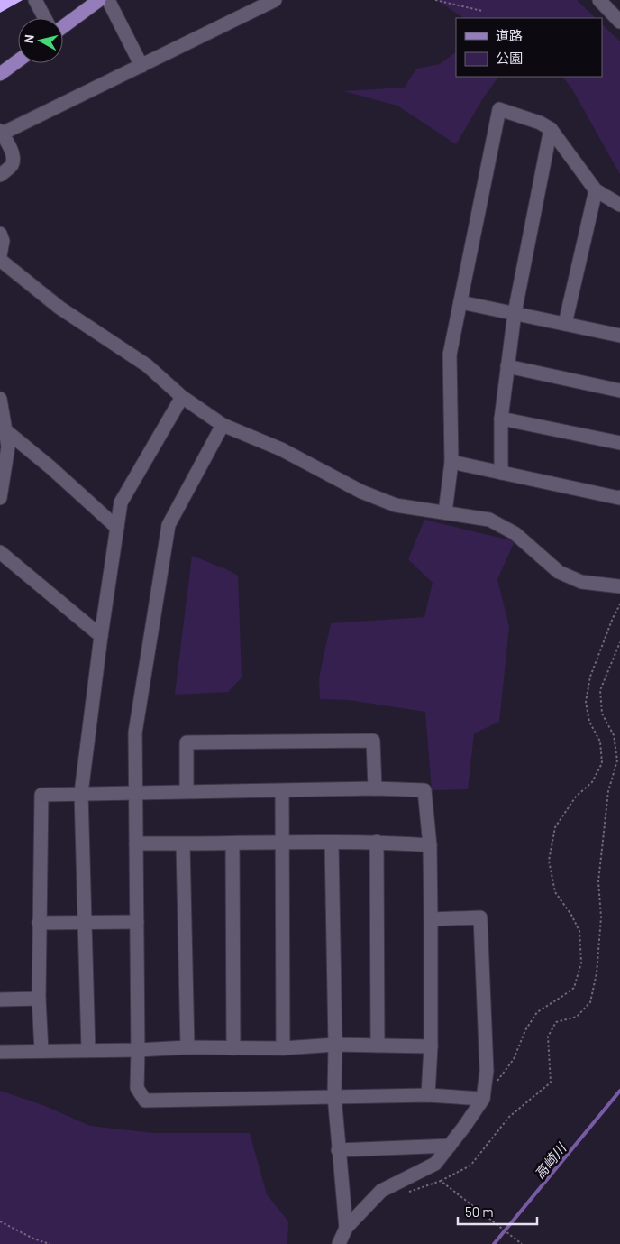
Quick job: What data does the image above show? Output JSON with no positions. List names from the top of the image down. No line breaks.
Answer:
{"water":["高崎川"],"legend":["道路","公園"],"scale_bar":"50 m","north":"left"}
